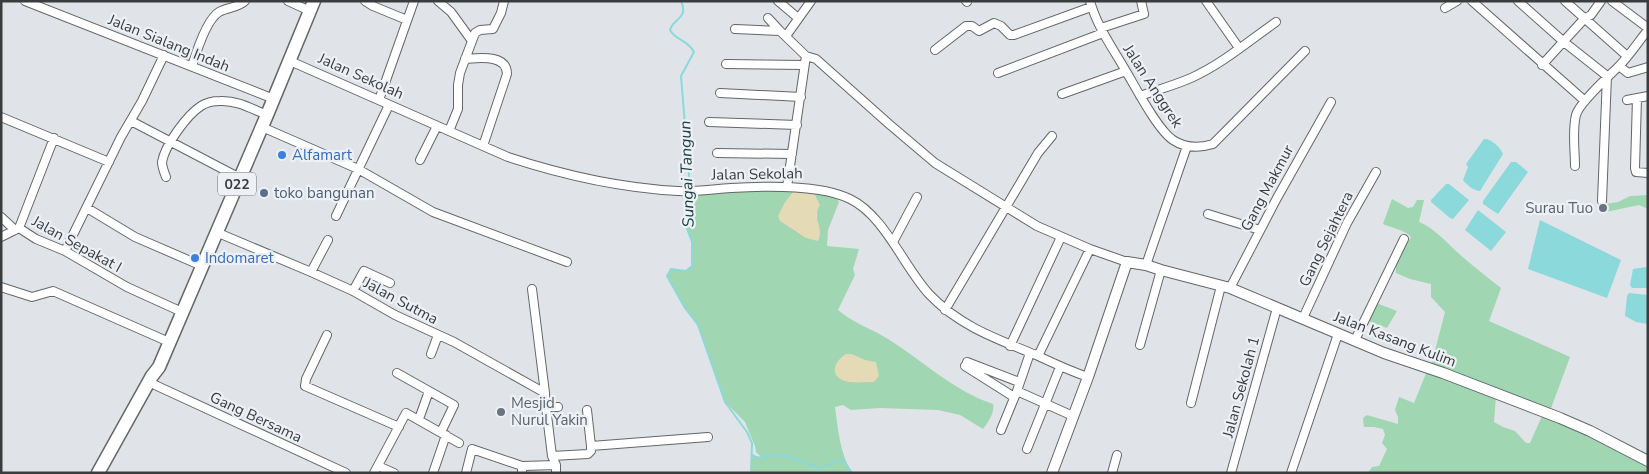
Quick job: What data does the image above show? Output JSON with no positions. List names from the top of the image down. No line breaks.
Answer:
{"streets":{"highway":["022"],"street":["Jalan Sialang Indah","Jalan Sekolah","Jalan Anggrek","Gang Makmur","Gang Sejahtera","Jalan Sepakat I","Jalan Sutma","Jalan Kasang Kulim","Jalan Sekolah 1","Gang Bersama"]},"crossings":[["Jalan Sialang Indah","022"],["Jalan Sekolah","022"],["Jalan Anggrek","Jalan Kasang Kulim"],["022","Jalan Sepakat I"],["022","Jalan Sutma"],["022","Gang Bersama"],["Gang Makmur","Jalan Kasang Kulim"],["Gang Sejahtera","Jalan Kasang Kulim"],["Jalan Kasang Kulim","Jalan Sekolah 1"]],"water":["Sungai Tangun"],"places":["Alfamart","toko bangunan","Surau Tuo","Indomaret","Mesjid Nurul Yakin"]}
